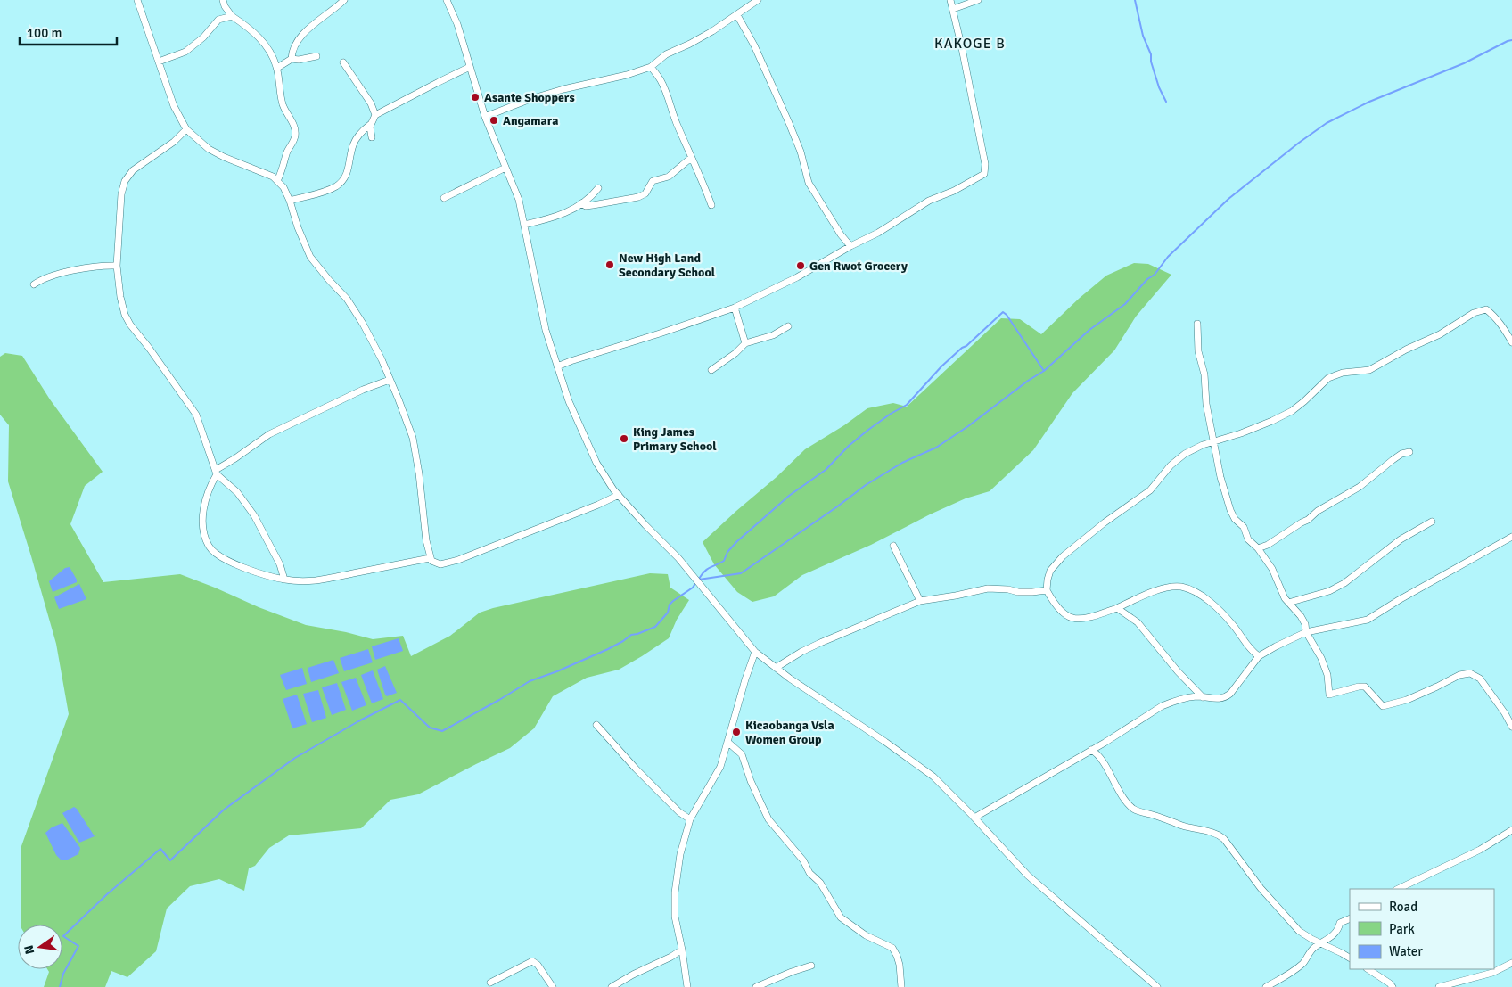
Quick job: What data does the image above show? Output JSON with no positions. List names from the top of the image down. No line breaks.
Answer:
{"districts":["KAKOGE B"],"places":["Asante Shoppers","Angamara","New High Land Secondary School","Gen Rwot Grocery","King James Primary School","Kicaobanga Vsla Women Group"],"legend":["Road","Park","Water"],"scale_bar":"100 m","north":"left"}
